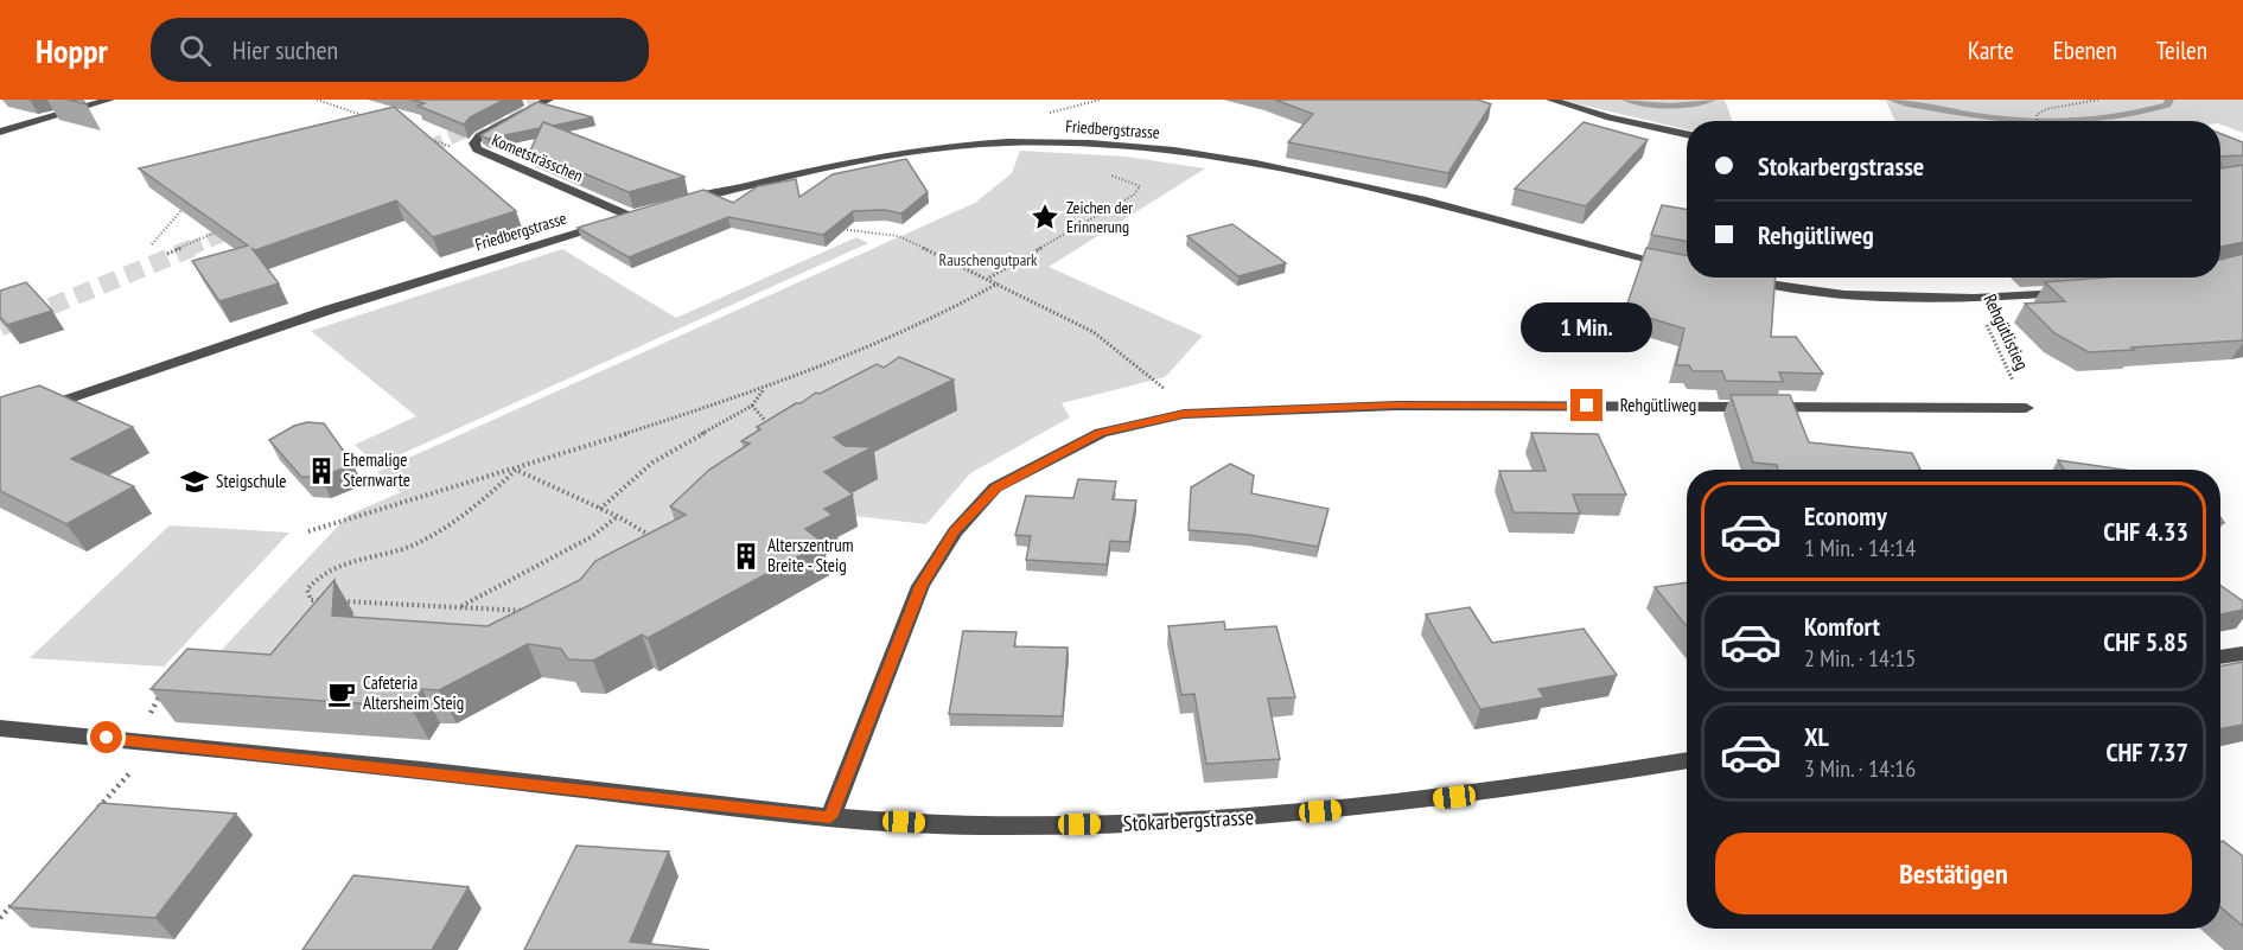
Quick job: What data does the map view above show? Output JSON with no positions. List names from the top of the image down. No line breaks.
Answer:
{"streets":{"street":["Friedbergstrasse","Kometsträsschen","Rehgütliweg","Stokarbergstrasse"],"path":["Rehgütlistieg"]},"crossings":[["Friedbergstrasse","Kometsträsschen"],["Rehgütlistieg","Rehgütliweg"],["Rehgütliweg","Stokarbergstrasse"]],"parks":["Rauschengutpark"],"places":{"place":["Zeichen der Erinnerung"],"building":["Ehemalige Sternwarte","Alterszentrum Breite - Steig"],"school or university":["Steigschule"],"cafe":["Cafeteria Altersheim Steig"]},"page":{"header":"Hoppr","search":"Hier suchen","nav":["Karte","Ebenen","Teilen"],"banner":["Stokarbergstrasse","Rehgütliweg"],"bubble":"1 Min.","list":[{"name":"Economy","note":"1 Min. · 14:14","value":"CHF 4.33"},{"name":"Komfort","note":"2 Min. · 14:15","value":"CHF 5.85"},{"name":"XL","note":"3 Min. · 14:16","value":"CHF 7.37"}],"buttons":"Bestätigen"}}
